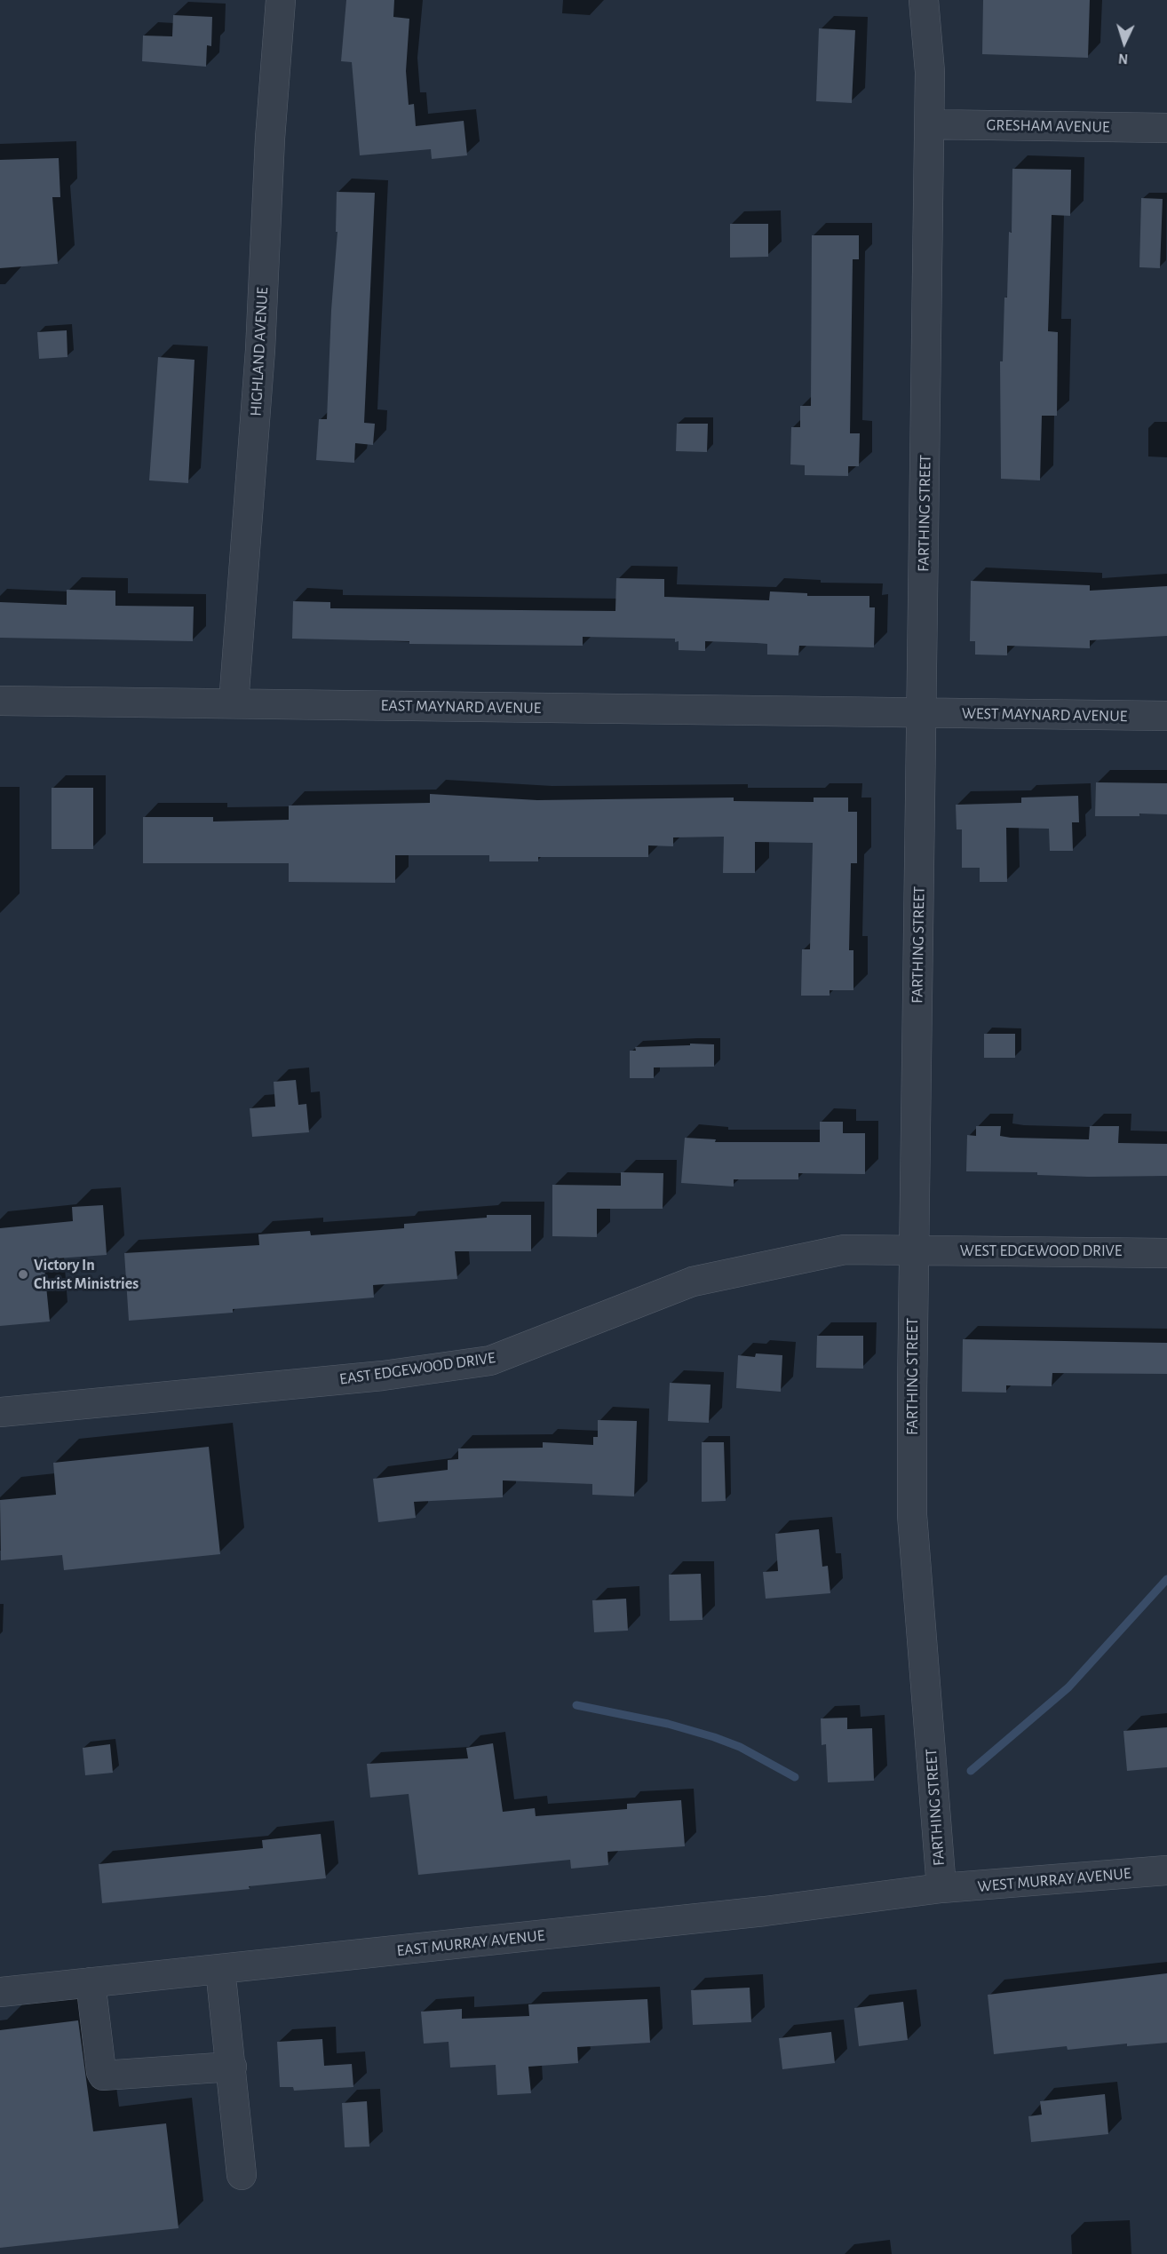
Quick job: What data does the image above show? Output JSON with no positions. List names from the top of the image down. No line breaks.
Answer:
{"streets":{"street":["GRESHAM AVENUE","HIGHLAND AVENUE","FARTHING STREET","EAST MAYNARD AVENUE","WEST MAYNARD AVENUE","WEST EDGEWOOD DRIVE","EAST EDGEWOOD DRIVE","WEST MURRAY AVENUE","EAST MURRAY AVENUE"]},"crossings":[["GRESHAM AVENUE","FARTHING STREET"],["HIGHLAND AVENUE","EAST MAYNARD AVENUE"],["FARTHING STREET","EAST MAYNARD AVENUE"],["FARTHING STREET","WEST MAYNARD AVENUE"],["FARTHING STREET","WEST EDGEWOOD DRIVE"],["FARTHING STREET","EAST EDGEWOOD DRIVE"],["FARTHING STREET","WEST MURRAY AVENUE"],["FARTHING STREET","EAST MURRAY AVENUE"],["EAST MAYNARD AVENUE","WEST MAYNARD AVENUE"],["WEST EDGEWOOD DRIVE","EAST EDGEWOOD DRIVE"],["WEST MURRAY AVENUE","EAST MURRAY AVENUE"]],"places":["Victory In Christ Ministries"],"north":"bottom"}
